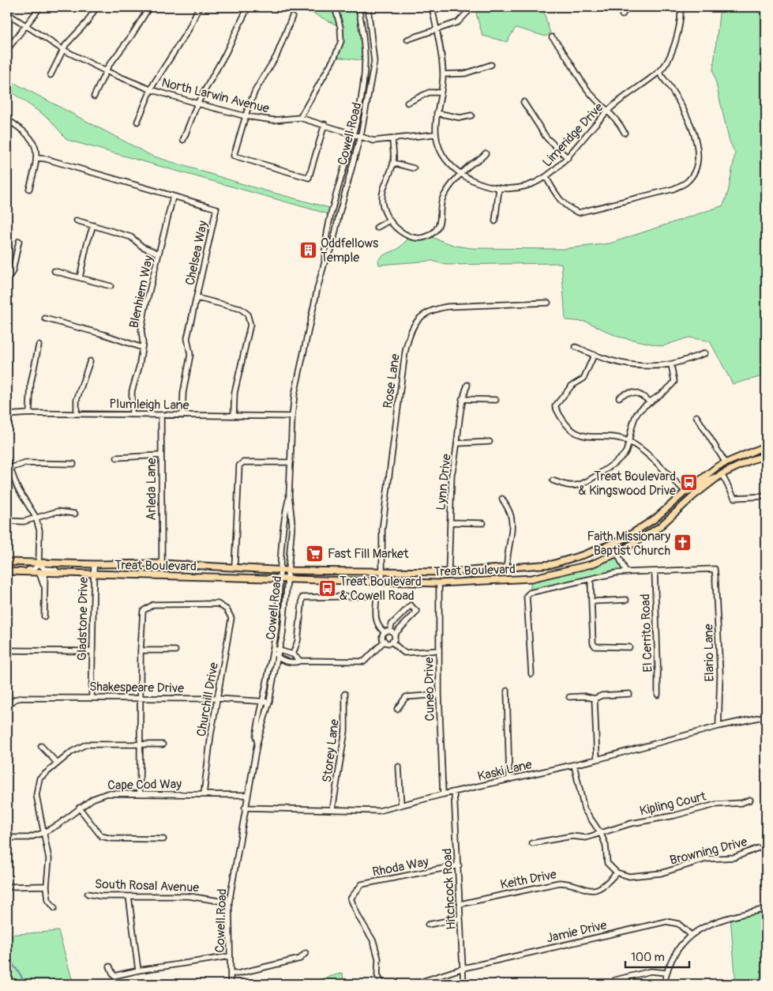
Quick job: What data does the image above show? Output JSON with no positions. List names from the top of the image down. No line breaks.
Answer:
{"streets":{"main road":["Treat Boulevard"],"street":["North Larwin Avenue","Cowell Road","Limeridge Drive","Chelsea Way","Blenhiem Way","Rose Lane","Plumleigh Lane","Lynn Drive","Arleda Lane","Gladstone Drive","El Cerrito Road","Elario Lane","Shakespeare Drive","Cuneo Drive","Churchill Drive","Storey Lane","Kaski Lane","Cape Cod Way","Kipling Court","Browning Drive","Rhoda Way","Keith Drive","South Rosal Avenue","Hitchcock Road","Jamie Drive"]},"crossings":[["North Larwin Avenue","Cowell Road"],["North Larwin Avenue","Limeridge Drive"],["Cowell Road","Plumleigh Lane"],["Cowell Road","Treat Boulevard"],["Cowell Road","Shakespeare Drive"],["Cowell Road","Kaski Lane"],["Cowell Road","Cape Cod Way"],["Cowell Road","South Rosal Avenue"],["Chelsea Way","Blenhiem Way"],["Chelsea Way","Plumleigh Lane"],["Blenhiem Way","Plumleigh Lane"],["Rose Lane","Treat Boulevard"],["Plumleigh Lane","Arleda Lane"],["Lynn Drive","Treat Boulevard"],["Arleda Lane","Treat Boulevard"],["Treat Boulevard","Gladstone Drive"],["Treat Boulevard","Cuneo Drive"],["Gladstone Drive","Shakespeare Drive"],["El Cerrito Road","Elario Lane"],["Elario Lane","Kaski Lane"],["Shakespeare Drive","Churchill Drive"],["Cuneo Drive","Kaski Lane"],["Churchill Drive","Cape Cod Way"],["Storey Lane","Kaski Lane"],["Kaski Lane","Hitchcock Road"],["Browning Drive","Keith Drive"],["Rhoda Way","Hitchcock Road"],["Keith Drive","Hitchcock Road"],["Hitchcock Road","Jamie Drive"]],"places":{"building":["Oddfellows Temple"],"bus stop":["Treat Boulevard & Kingswood Drive","Treat Boulevard & Cowell Road"],"church":["Faith Missionary Baptist Church"],"supermarket":["Fast Fill Market"]},"scale_bar":"100 m"}
